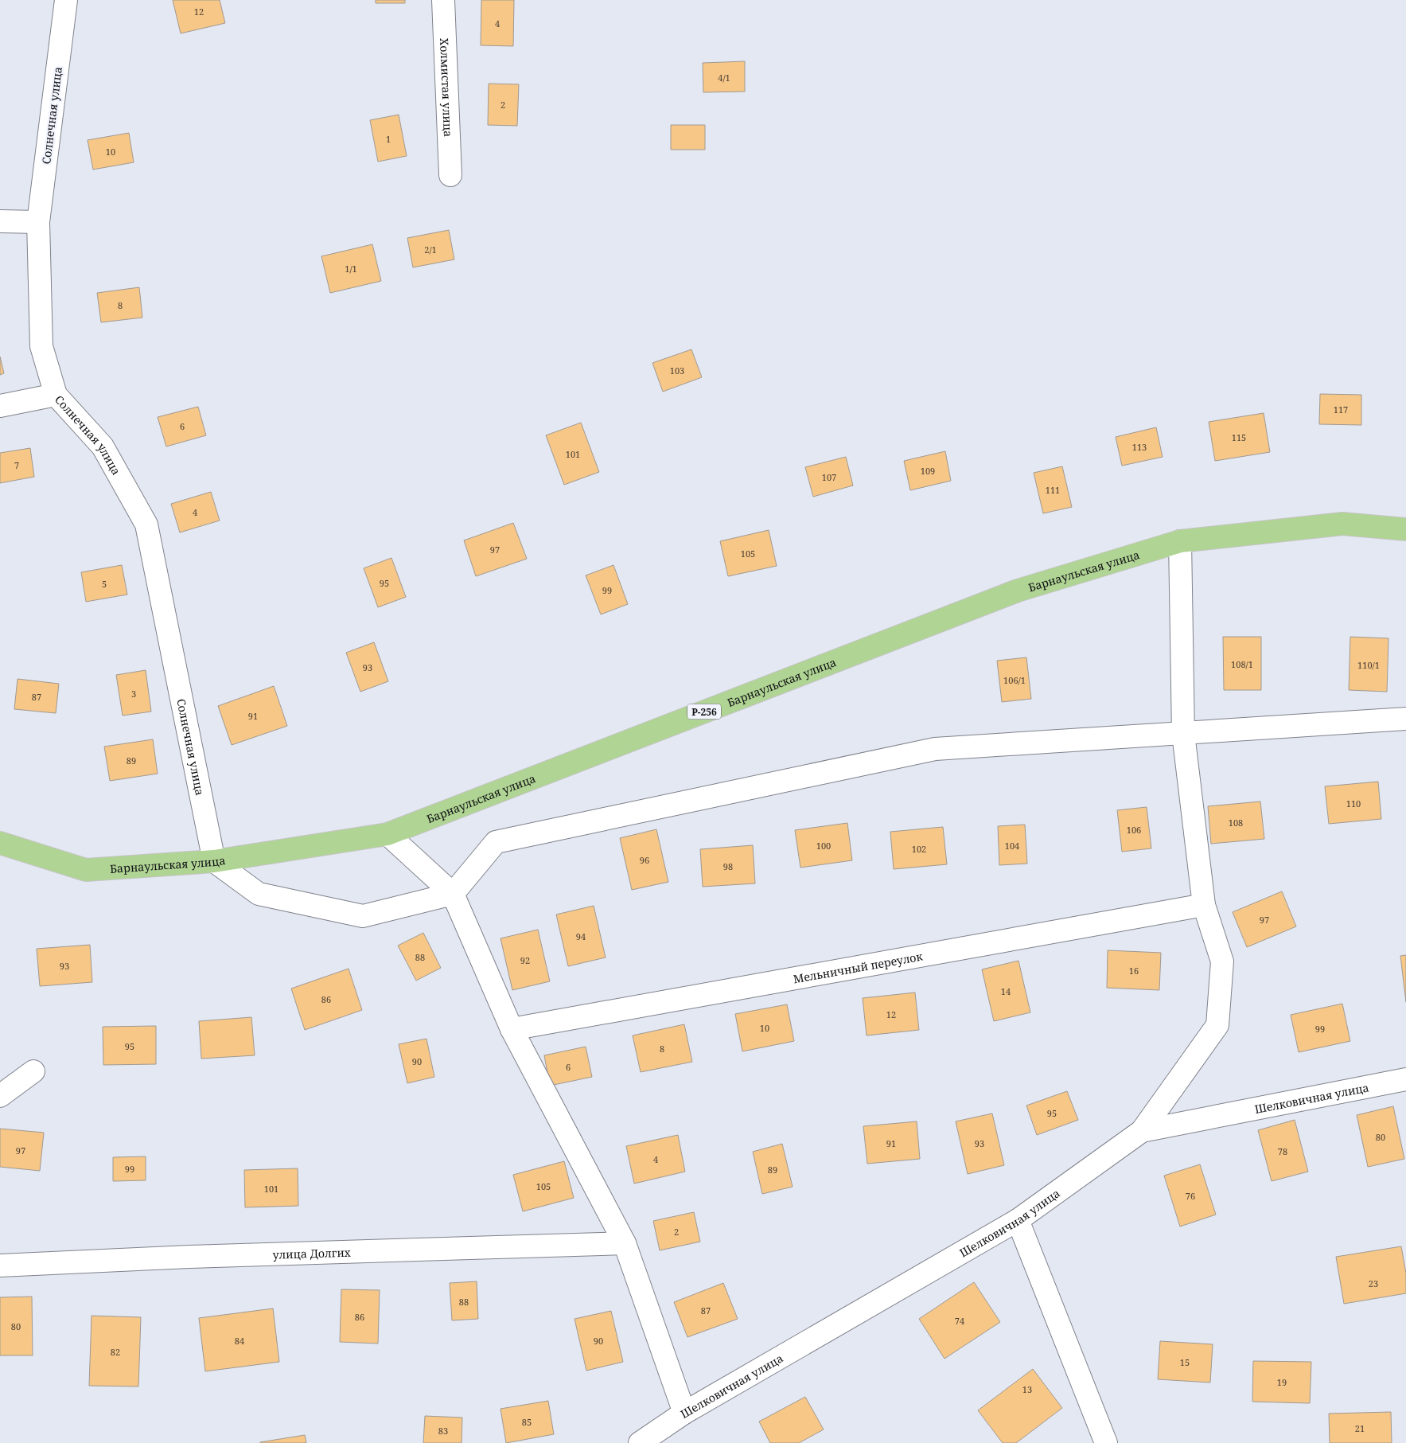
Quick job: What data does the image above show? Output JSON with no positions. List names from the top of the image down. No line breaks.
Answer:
{"streets":{"main road":["Барнаульская улица","Р-256"],"street":["Холмистая улица","Солнечная улица","Мельничный переулок","Шелковичная улица","улица Долгих"]},"crossings":[["Солнечная улица","Барнаульская улица"]],"house_numbers":["12","4","4/1","2","1","10","2/1","1/1","8","103","117","6","115","113","101","7","109","107","111","4","97","105","95","5","99","108/1","110/1","93","106/1","3","87","91","89","110","108","106","100","104","102","96","98","97","94","88","92","93","16","14","86","12","10","99","95","8","90","6","95","80","91","93","97","78","4","99","89","105","101","76","2","23","88","87","86","74","80","84","90","82","15","19","13","85","21","83"]}
